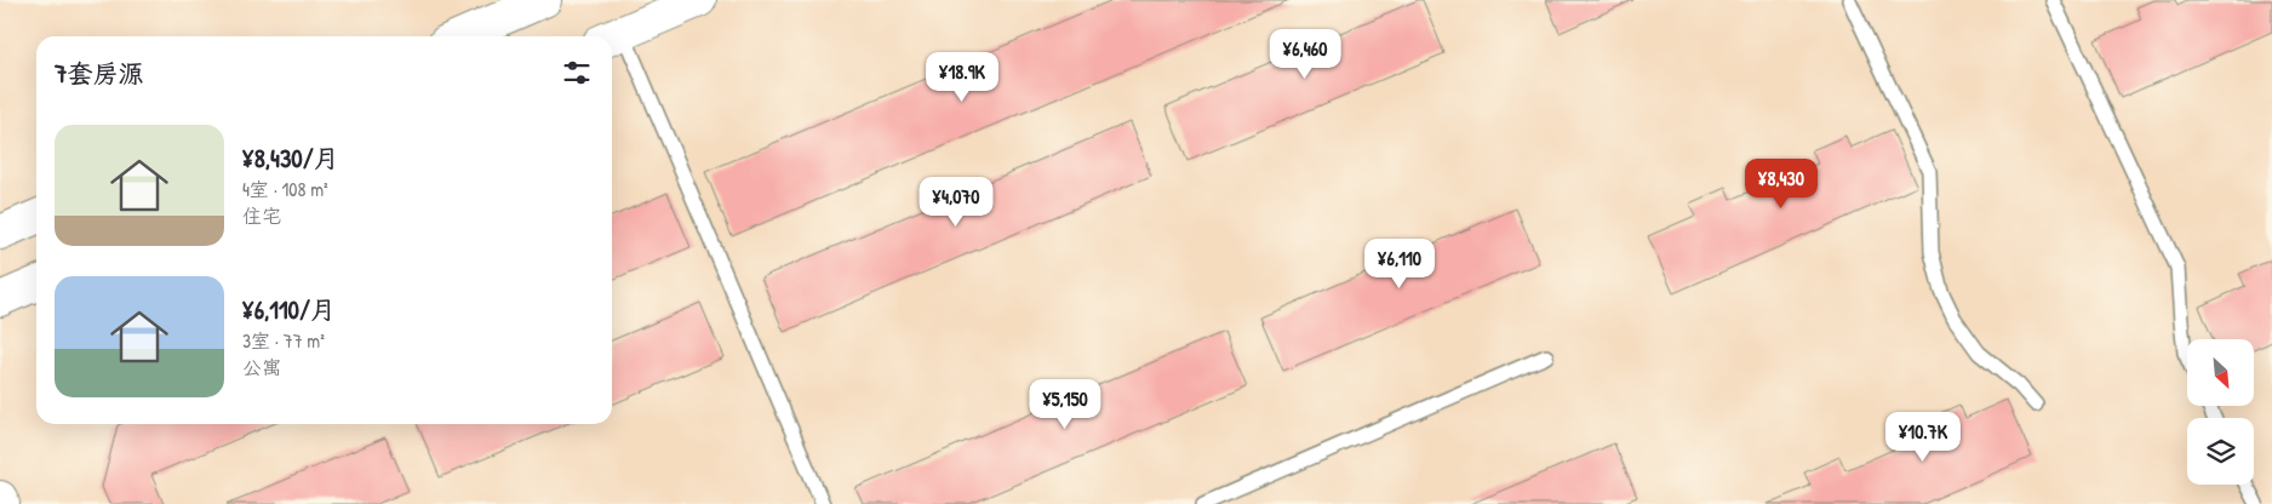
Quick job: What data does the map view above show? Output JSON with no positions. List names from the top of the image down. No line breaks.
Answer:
{"north":"bottom right","page":{"price":["¥6,460","¥18.9K","¥8,430","¥4,070","¥6,110","¥5,150","¥10.7K"],"heading":"7套房源","list":[{"name":"¥8,430/月","note":"4室 · 108 m² · 住宅"},{"name":"¥6,110/月","note":"3室 · 77 m² · 公寓"}]}}
